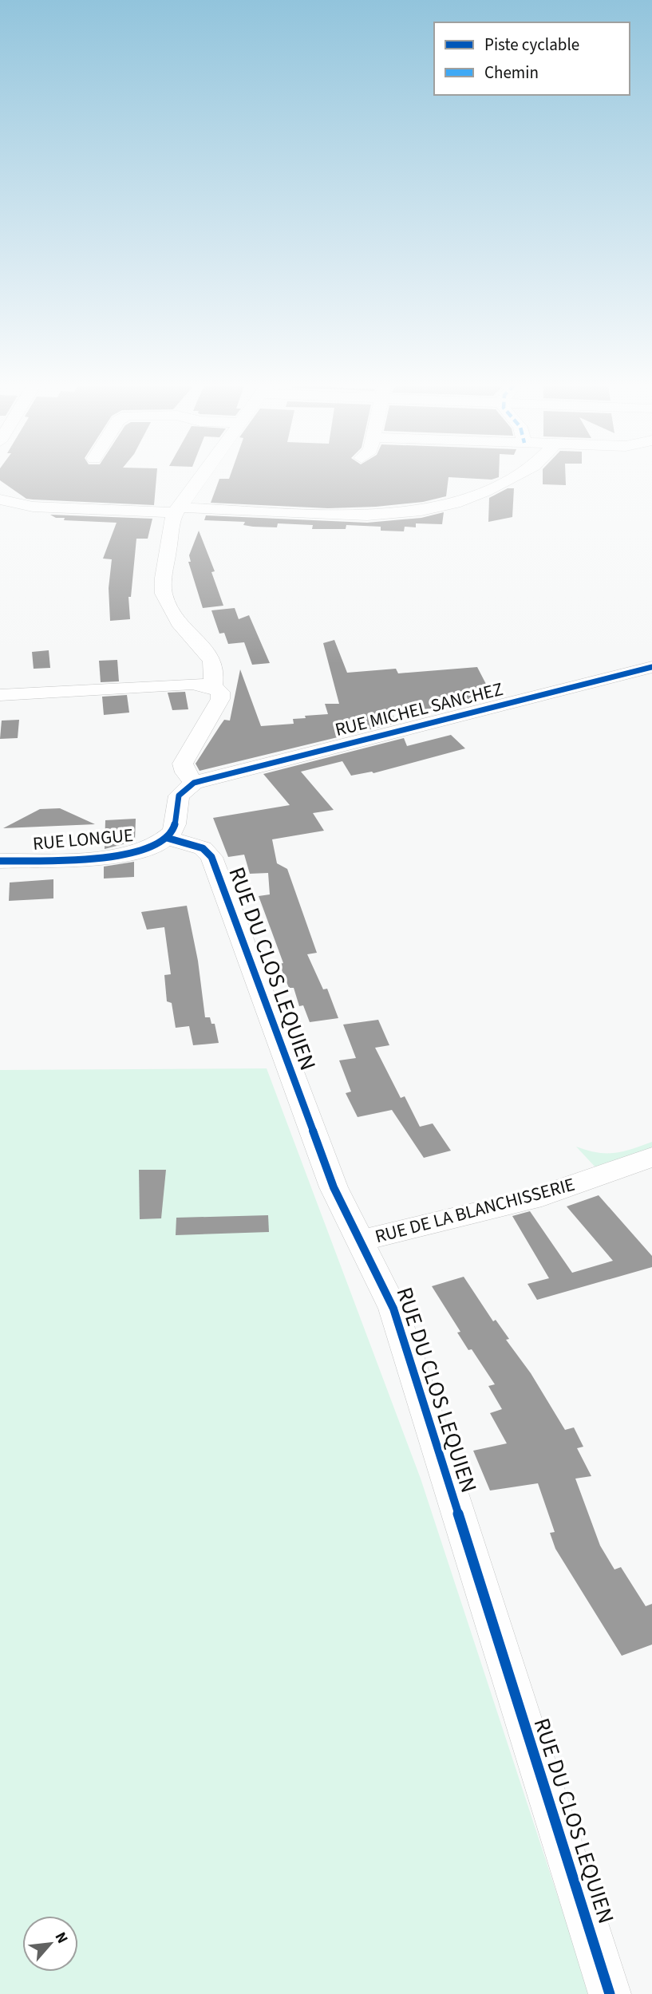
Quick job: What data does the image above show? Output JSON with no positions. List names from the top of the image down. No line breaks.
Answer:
{"streets":{"street":["RUE MICHEL SANCHEZ","RUE LONGUE","RUE DU CLOS LEQUIEN","RUE DE LA BLANCHISSERIE"]},"crossings":[["RUE LONGUE","RUE DU CLOS LEQUIEN"],["RUE DU CLOS LEQUIEN","RUE DE LA BLANCHISSERIE"]],"legend":["Piste cyclable","Chemin"],"north":"top right"}
